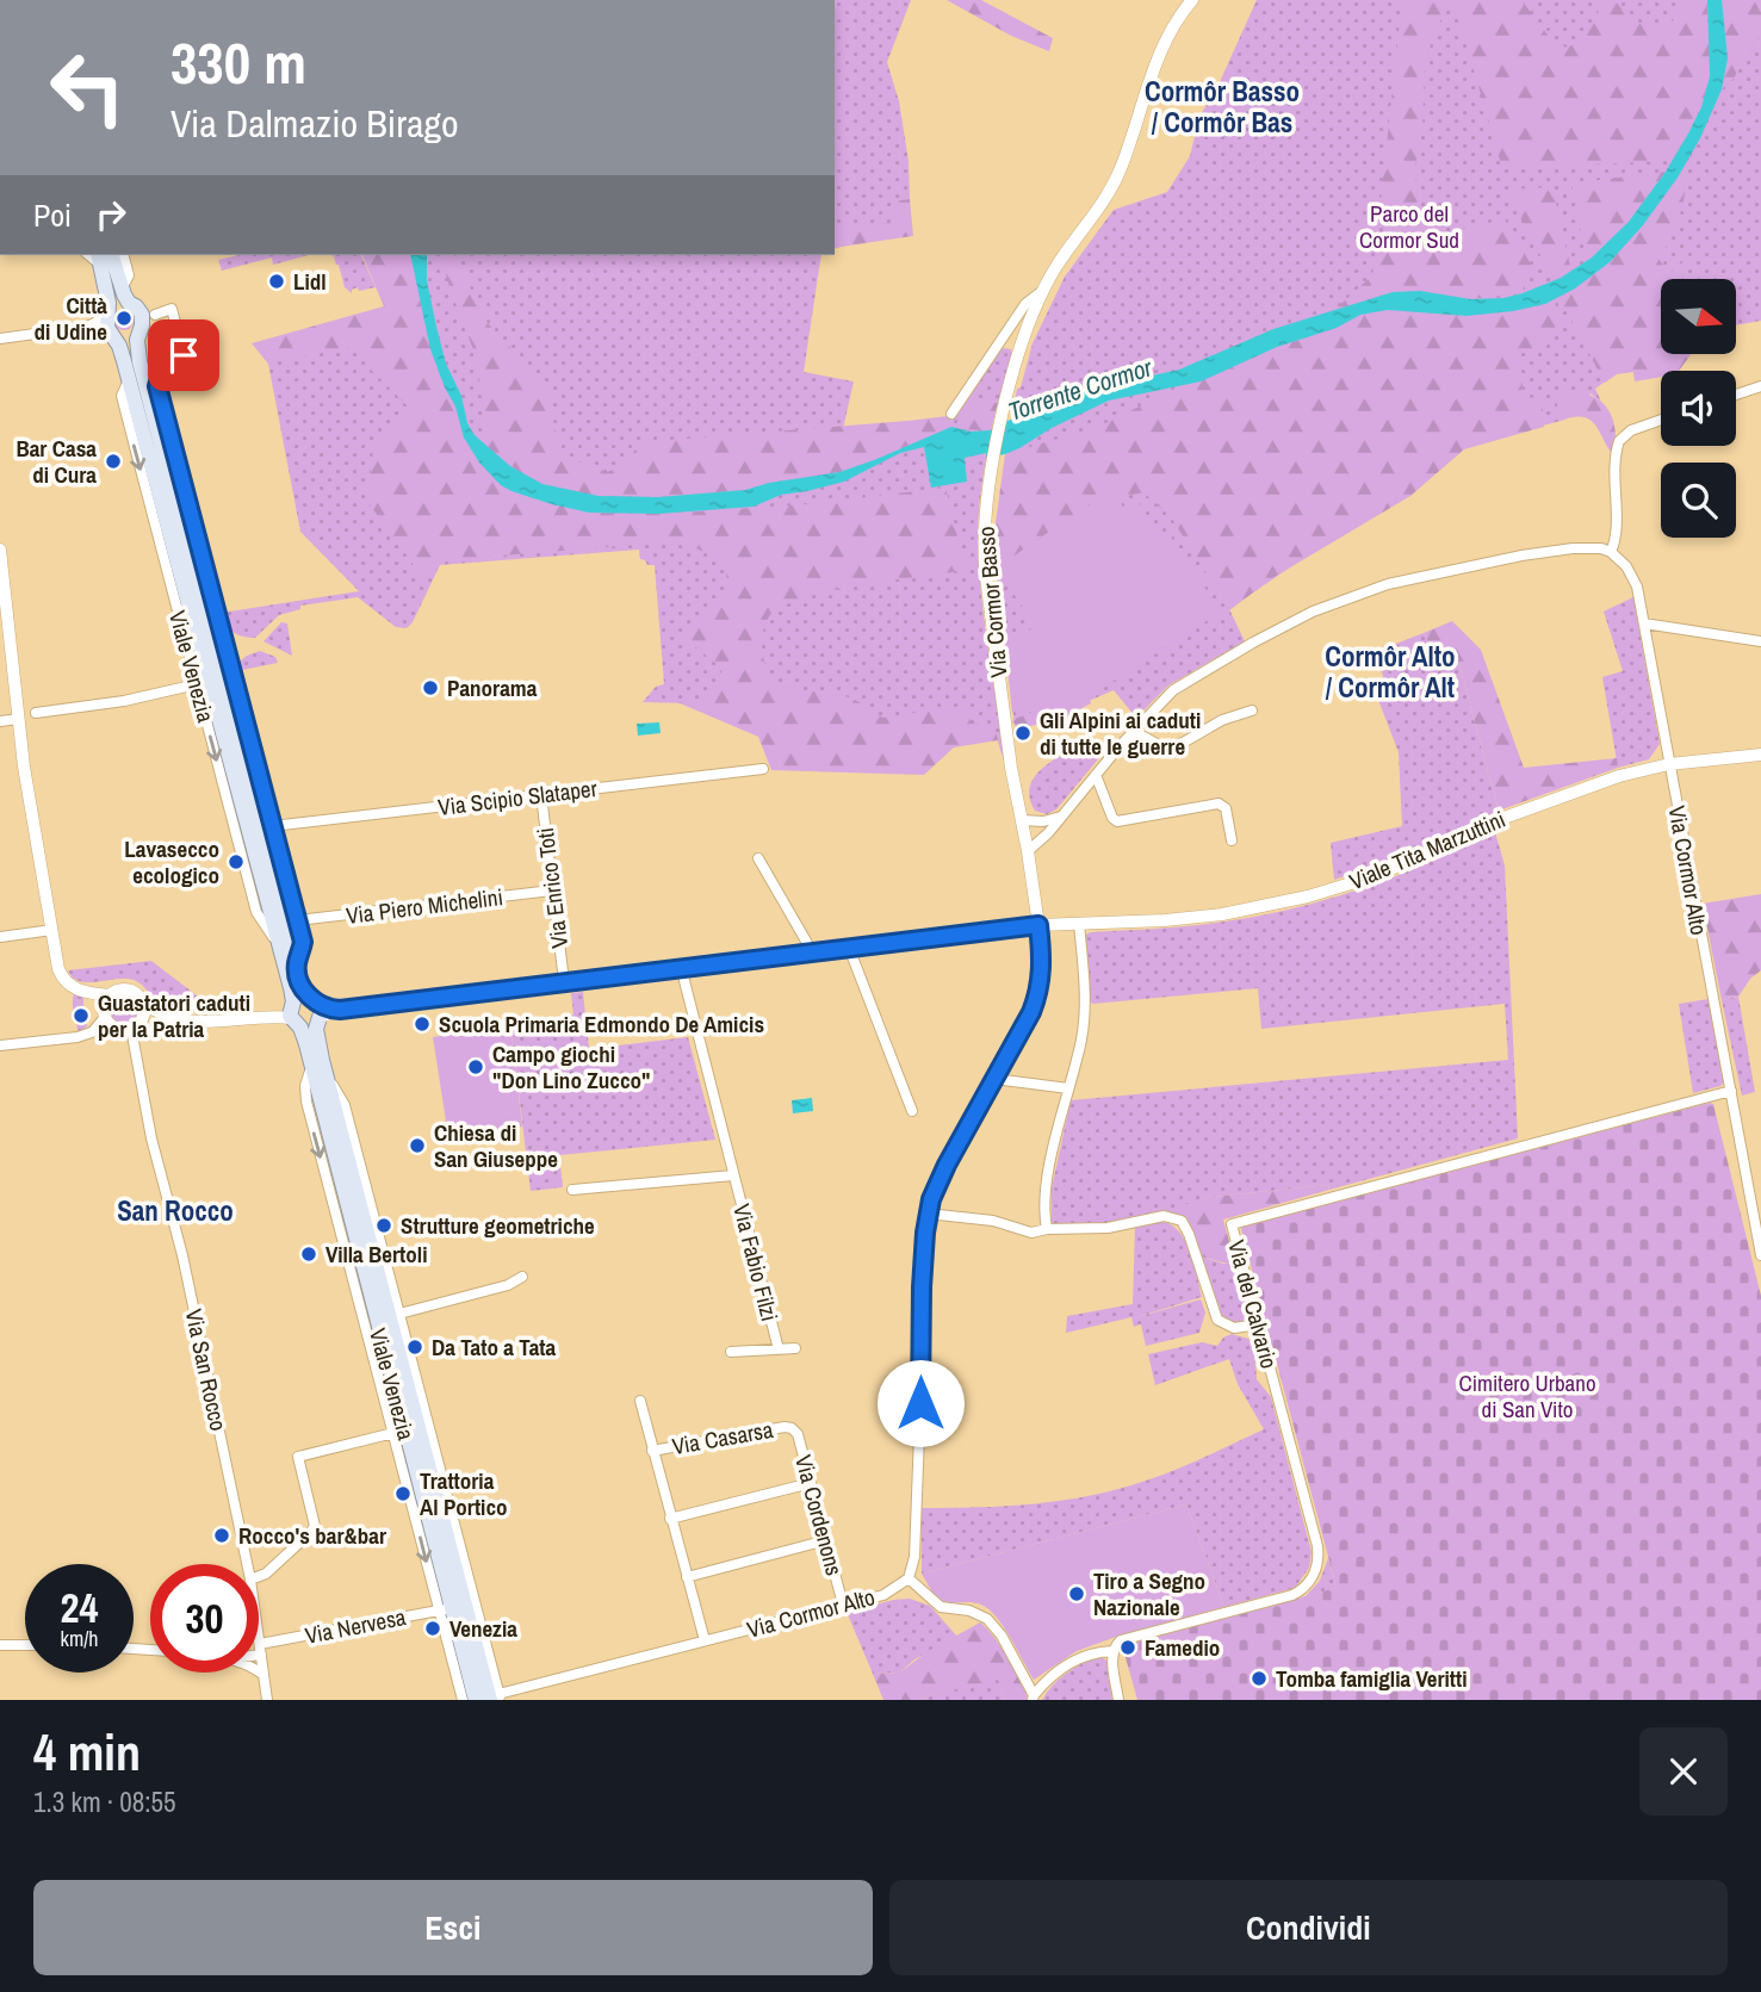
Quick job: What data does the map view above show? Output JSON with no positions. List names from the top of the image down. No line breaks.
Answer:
{"streets":{"main road":["Viale Venezia"],"street":["Via Cormor Basso","Via Scipio Slataper","Viale Tita Marzuttini","Via Cormor Alto","Via Enrico Toti","Via Piero Michelini","Via Fabio Filzi","Via del Calvario","Via San Rocco","Via Casarsa","Via Cordenons","Via Nervesa"]},"crossings":[["Viale Venezia","Via Scipio Slataper"],["Viale Venezia","Viale Tita Marzuttini"],["Viale Venezia","Via Cormor Alto"],["Viale Venezia","Via Piero Michelini"],["Viale Venezia","Via Nervesa"],["Via Scipio Slataper","Via Enrico Toti"],["Viale Tita Marzuttini","Via Cormor Alto"],["Viale Tita Marzuttini","Via Enrico Toti"],["Viale Tita Marzuttini","Via Fabio Filzi"],["Via Cormor Alto","Via del Calvario"],["Via Cormor Alto","Via Casarsa"],["Via Cormor Alto","Via Cordenons"],["Via Enrico Toti","Via Piero Michelini"],["Via San Rocco","Via Nervesa"],["Via Casarsa","Via Cordenons"]],"districts":["Cormôr Basso / Cormôr Bas","Cormôr Alto / Cormôr Alt","San Rocco"],"water":["Torrente Cormor"],"parks":["Parco del Cormor Sud","Cimitero Urbano di San Vito"],"places":["Lidl","Città di Udine","Bar Casa di Cura","Panorama","Gli Alpini ai caduti di tutte le guerre","Lavasecco ecologico","Guastatori caduti per la Patria","Scuola Primaria Edmondo De Amicis","Campo giochi \"Don Lino Zucco\"","Chiesa di San Giuseppe","Strutture geometriche","Villa Bertoli","Da Tato a Tata","Trattoria Al Portico","Rocco's bar&bar","Tiro a Segno Nazionale","Venezia","Famedio","Tomba famiglia Veritti"],"north":"right","page":{"turn":["330 m","Via Dalmazio Birago"],"then":"Poi","speed":"24 km/h","limit":"30","heading":["4 min","1.3 km · 08:55"],"buttons":["Esci","Condividi"]}}
